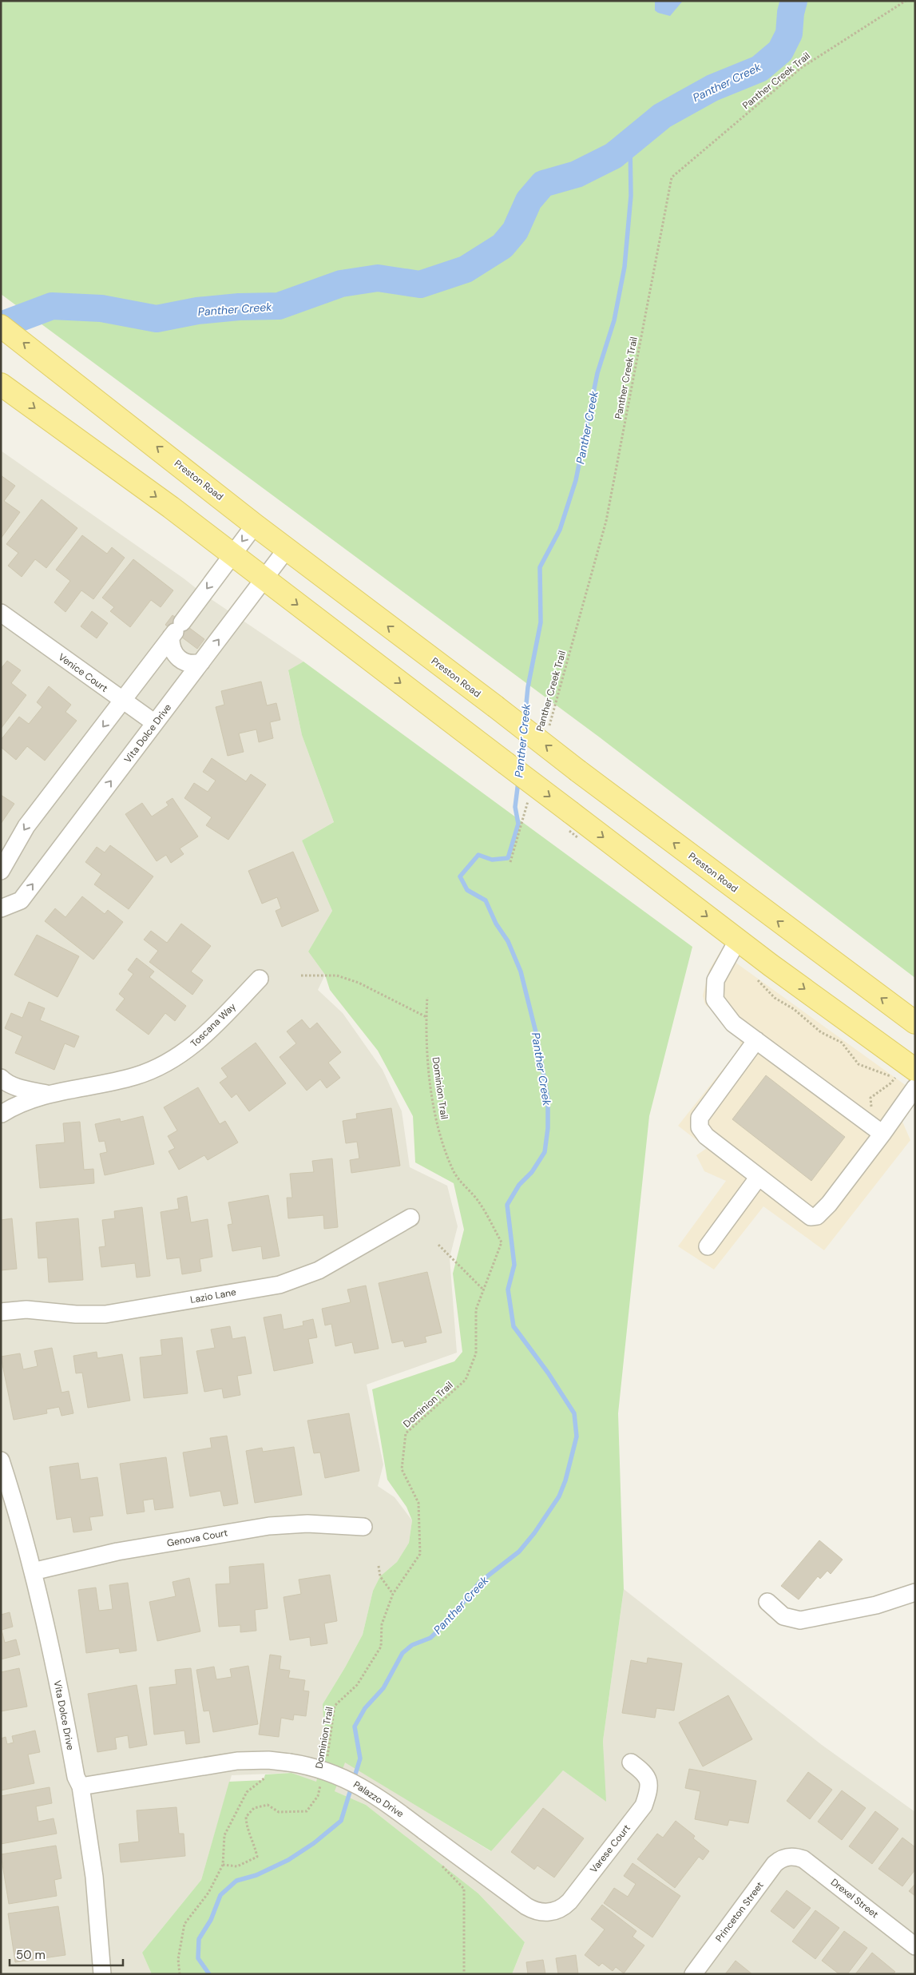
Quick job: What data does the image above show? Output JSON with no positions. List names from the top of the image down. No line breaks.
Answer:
{"streets":{"main road":["Preston Road"],"street":["Venice Court","Vita Dolce Drive","Toscana Way","Lazio Lane","Genova Court","Palazzo Drive","Varese Court","Drexel Street","Princeton Street"],"path":["Panther Creek Trail","Dominion Trail"]},"crossings":[["Preston Road","Vita Dolce Drive"],["Venice Court","Vita Dolce Drive"],["Vita Dolce Drive","Genova Court"],["Vita Dolce Drive","Palazzo Drive"],["Palazzo Drive","Varese Court"],["Drexel Street","Princeton Street"]],"water":["Panther Creek"],"scale_bar":"50 m"}
